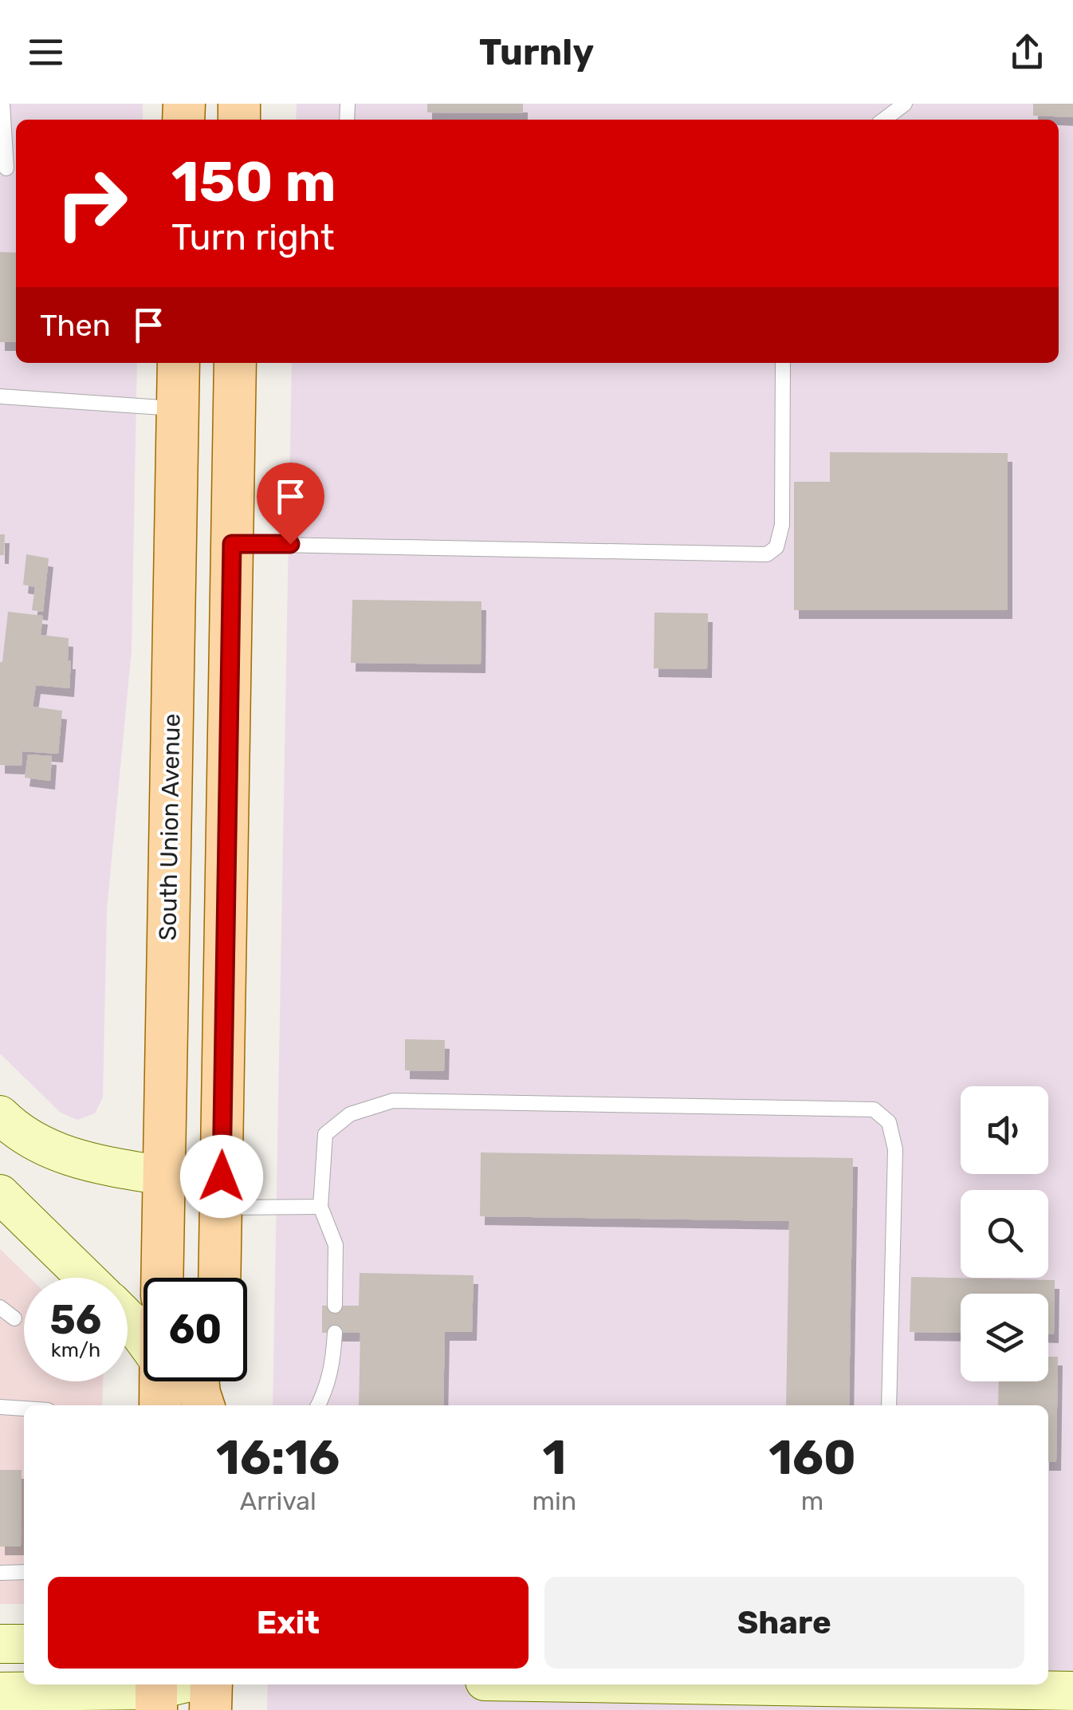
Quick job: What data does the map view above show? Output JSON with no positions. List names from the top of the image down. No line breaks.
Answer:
{"streets":{"main road":["South Union Avenue"]},"page":{"header":"Turnly","turn":["150 m","Turn right"],"then":"Then","speed":"56 km/h","limit":"60","eta":["16:16","Arrival","1","min","160","m"],"buttons":["Exit","Share"]}}
